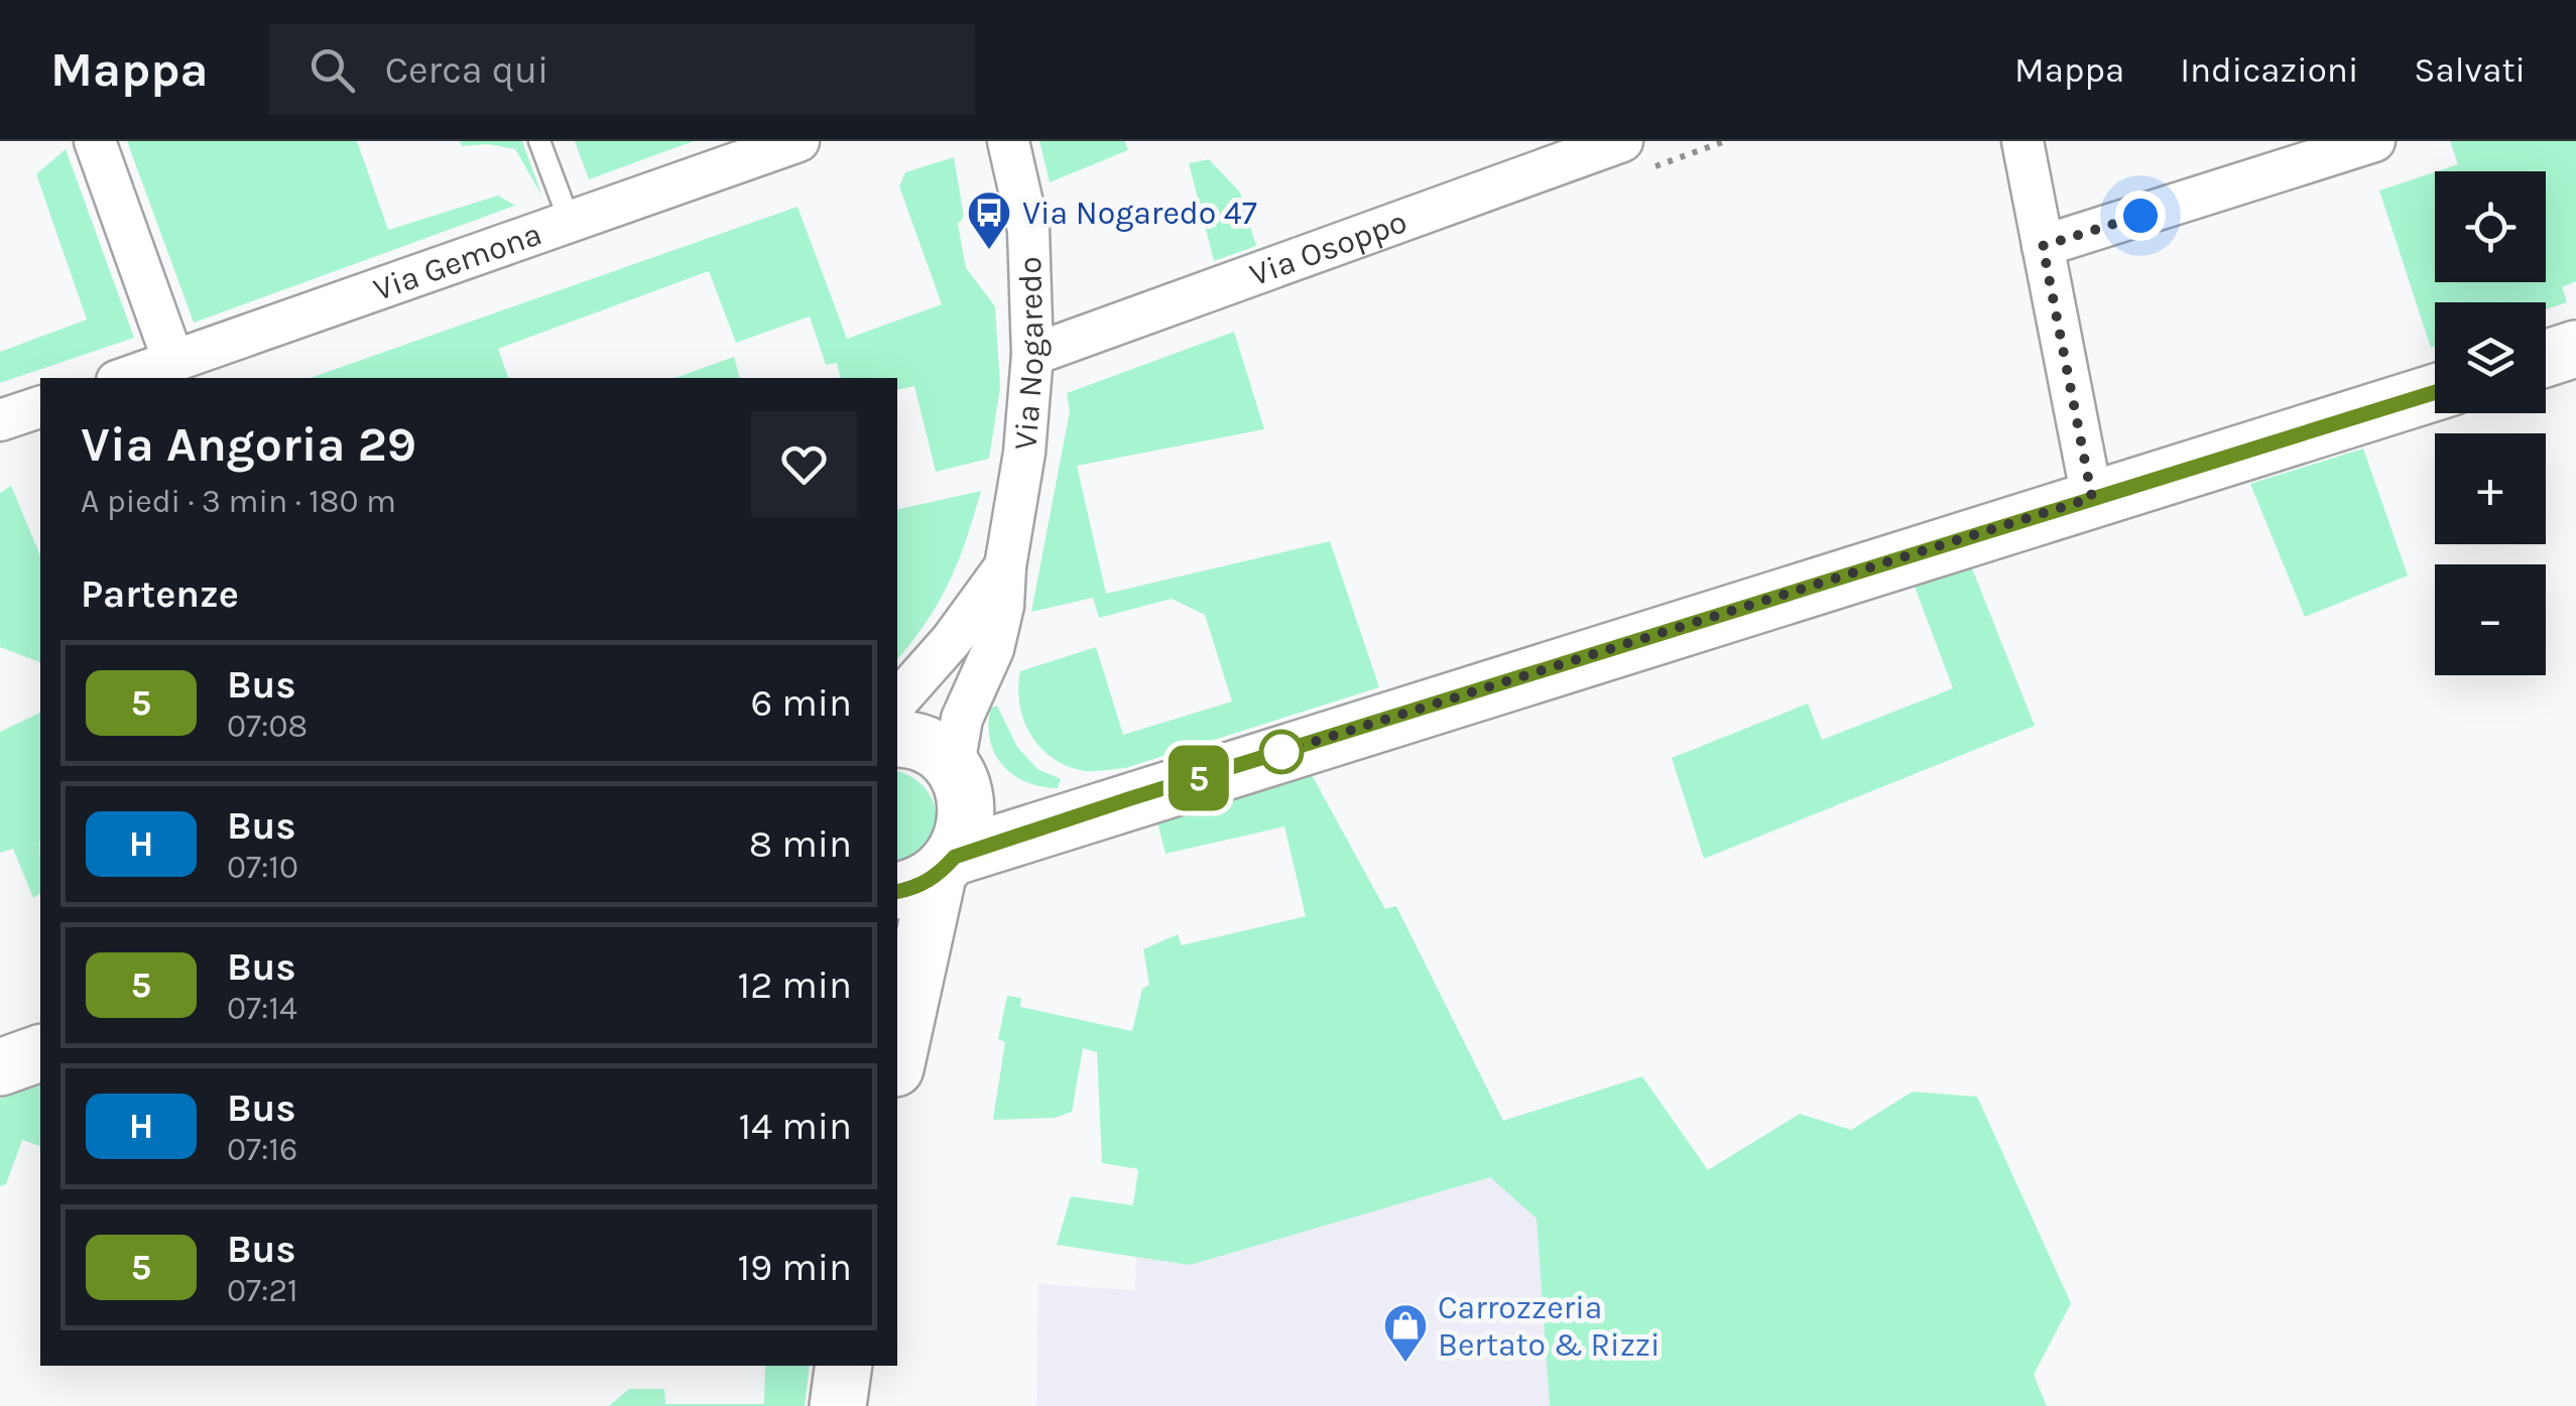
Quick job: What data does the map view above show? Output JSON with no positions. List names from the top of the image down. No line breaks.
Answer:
{"streets":{"street":["Via Osoppo","Via Gemona","Via Nogaredo"]},"crossings":[["Via Osoppo","Via Nogaredo"]],"places":{"bus stop":["Via Nogaredo 47"],"shop":["Carrozzeria Bertato & Rizzi"]},"lines":["bus line 5"],"page":{"header":"Mappa","search":"Cerca qui","nav":["Mappa","Indicazioni","Salvati"],"on_map":"5","map_buttons":["+","−"],"heading":[["Via Angoria 29","A piedi · 3 min · 180 m"],"Partenze"],"list":[{"mark":"5","name":"Bus","note":"07:08","value":"6 min"},{"mark":"H","name":"Bus","note":"07:10","value":"8 min"},{"mark":"5","name":"Bus","note":"07:14","value":"12 min"},{"mark":"H","name":"Bus","note":"07:16","value":"14 min"},{"mark":"5","name":"Bus","note":"07:21","value":"19 min"}]}}
